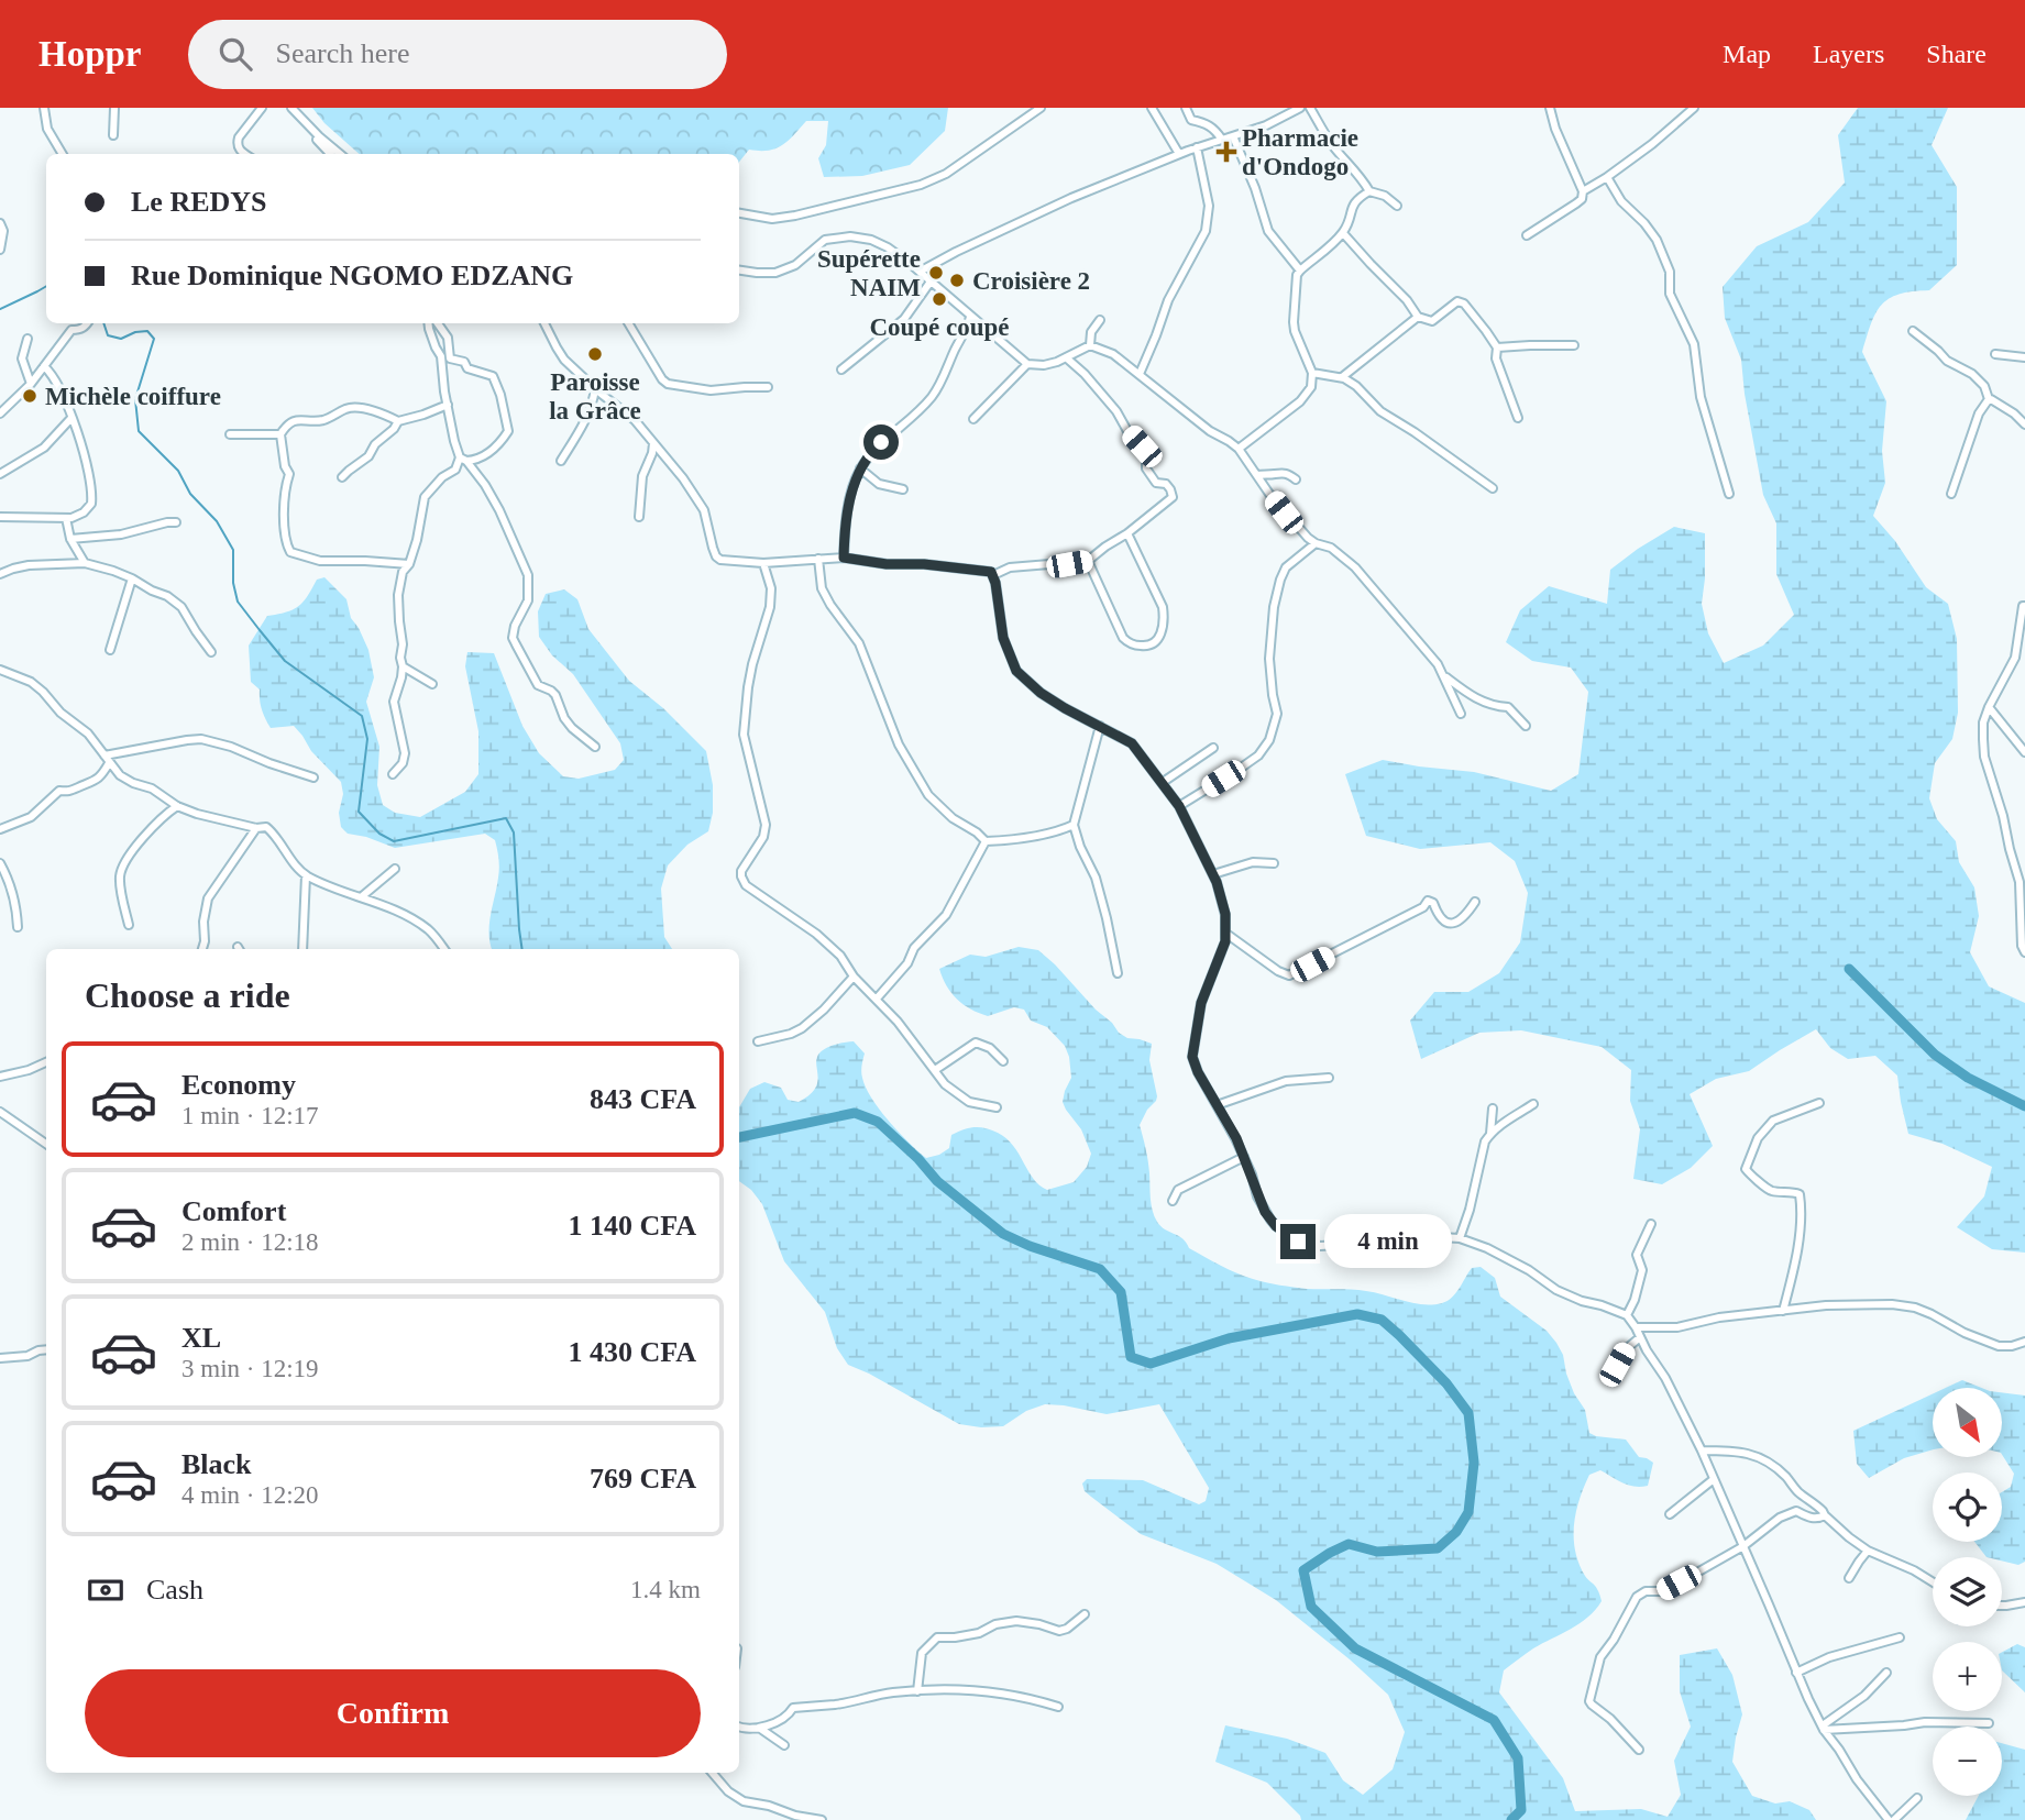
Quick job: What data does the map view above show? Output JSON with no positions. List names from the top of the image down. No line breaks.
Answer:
{"places":{"health":["Pharmacie d'Ondogo"],"other":["Supérette NAIM","Croisière 2","Coupé coupé","Paroisse la Grâce","Michèle coiffure"]},"north":"bottom right","page":{"header":"Hoppr","search":"Search here","nav":["Map","Layers","Share"],"banner":["Le REDYS","Rue Dominique NGOMO EDZANG"],"heading":"Choose a ride","list":[{"name":"Economy","note":"1 min · 12:17","value":"843 CFA"},{"name":"Comfort","note":"2 min · 12:18","value":"1 140 CFA"},{"name":"XL","note":"3 min · 12:19","value":"1 430 CFA"},{"name":"Black","note":"4 min · 12:20","value":"769 CFA"}],"bubble":"4 min","map_buttons":["+","−"],"pay":["Cash","1.4 km"],"buttons":"Confirm"}}
